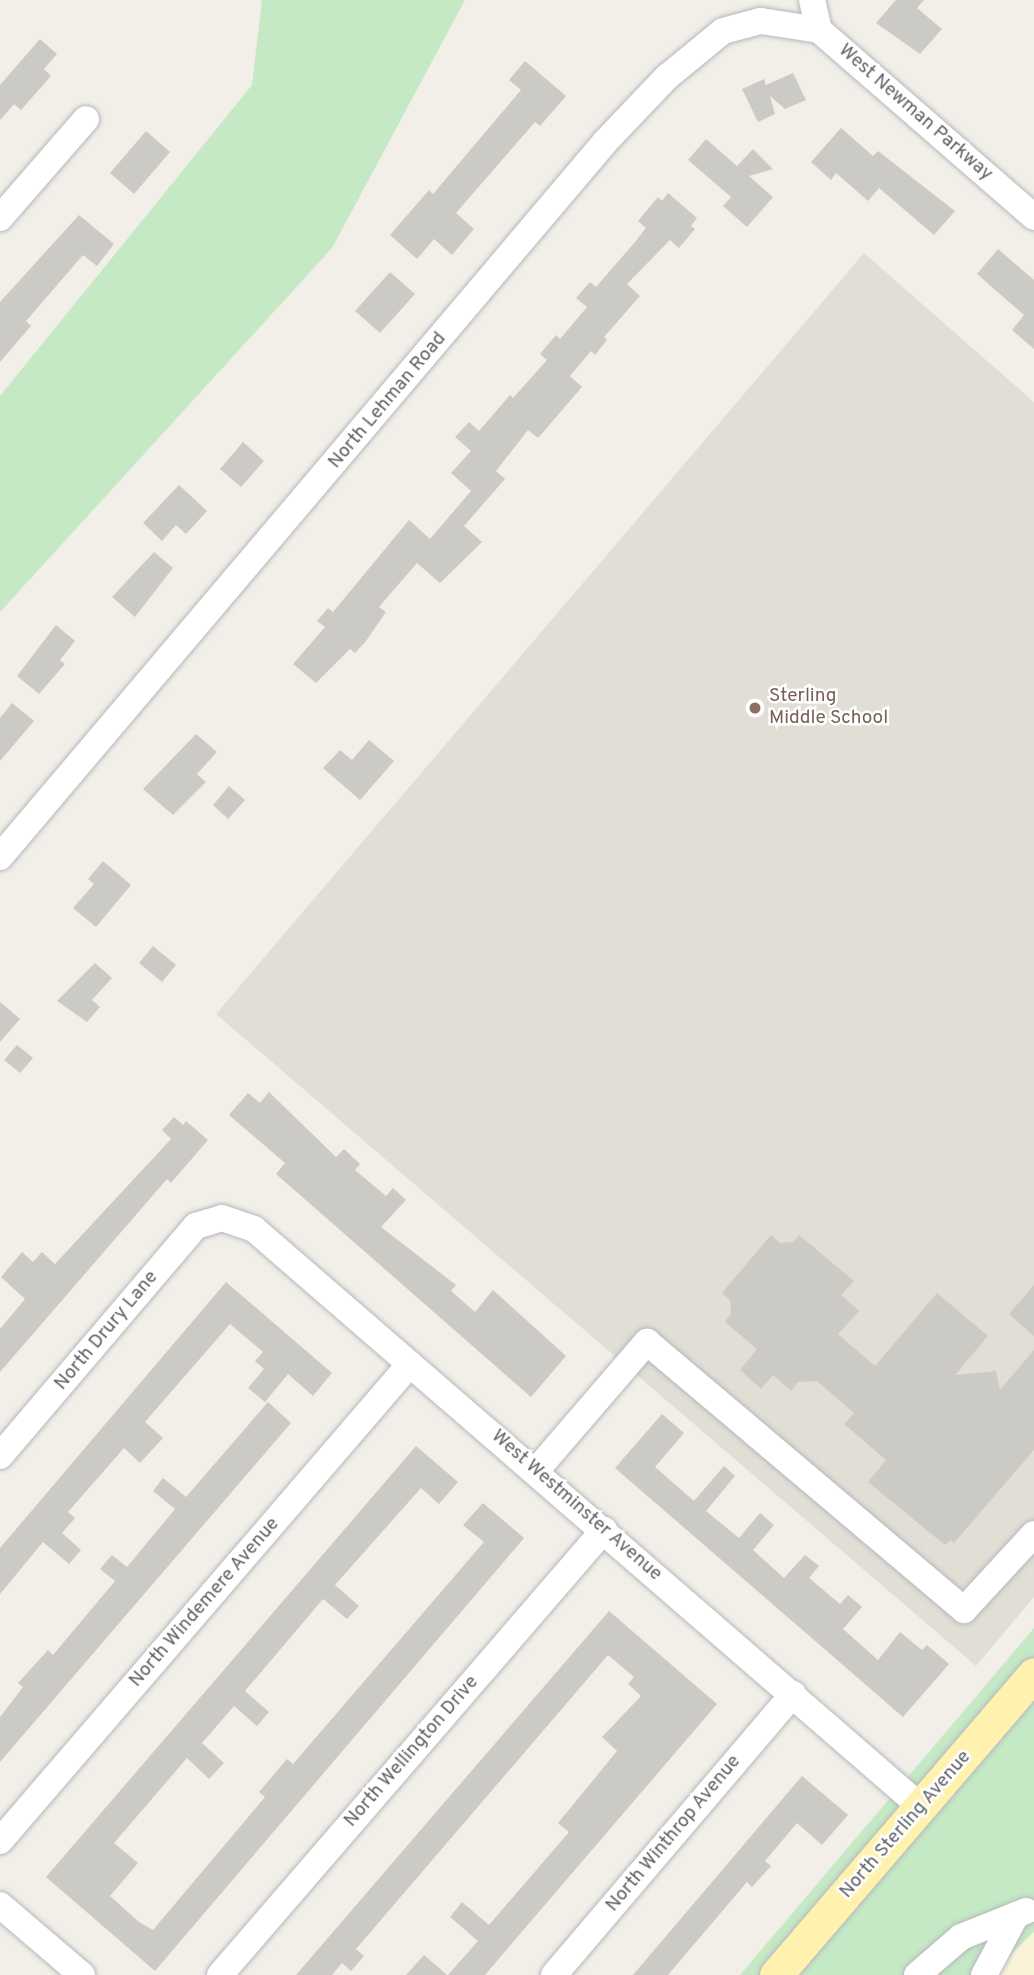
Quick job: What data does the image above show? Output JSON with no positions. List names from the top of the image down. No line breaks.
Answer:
{"streets":{"main road":["North Sterling Avenue"],"street":["West Newman Parkway","North Lehman Road","North Drury Lane","West Westminster Avenue","North Windemere Avenue","North Wellington Drive","North Winthrop Avenue"]},"crossings":[["West Newman Parkway","North Lehman Road"],["North Drury Lane","West Westminster Avenue"],["West Westminster Avenue","North Windemere Avenue"],["West Westminster Avenue","North Wellington Drive"],["West Westminster Avenue","North Sterling Avenue"],["West Westminster Avenue","North Winthrop Avenue"]],"places":["Sterling Middle School"]}
